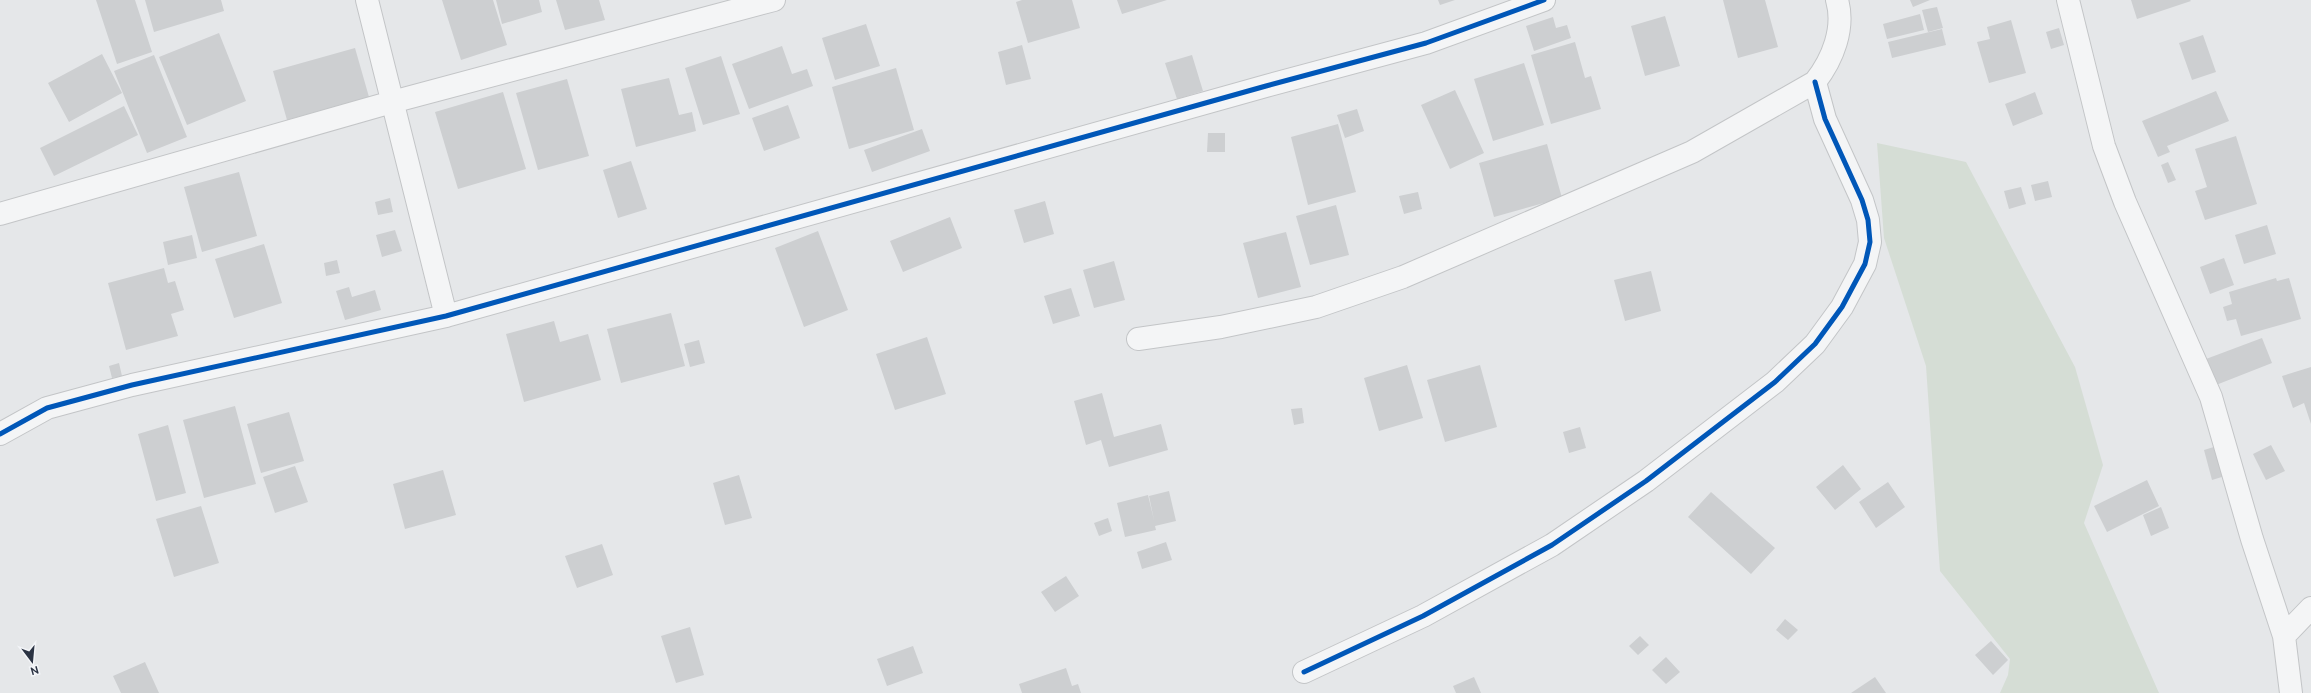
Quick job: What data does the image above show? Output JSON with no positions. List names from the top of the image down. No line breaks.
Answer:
{"north":"bottom"}
